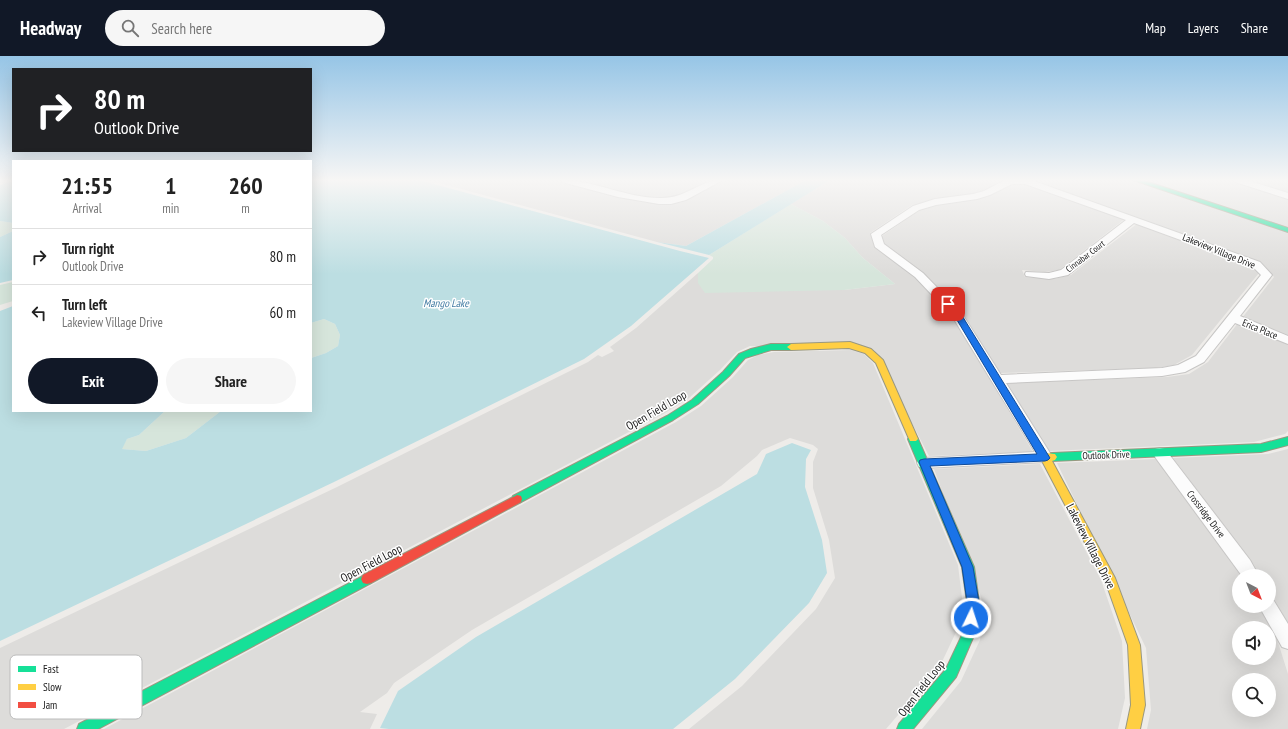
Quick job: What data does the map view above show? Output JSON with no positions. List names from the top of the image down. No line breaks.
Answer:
{"streets":{"street":["Lakeview Village Drive","Cinnabar Court","Erica Place","Open Field Loop","Outlook Drive","Crossridge Drive"]},"crossings":[["Lakeview Village Drive","Cinnabar Court"],["Lakeview Village Drive","Erica Place"],["Lakeview Village Drive","Outlook Drive"],["Open Field Loop","Outlook Drive"],["Outlook Drive","Crossridge Drive"]],"water":["Mango Lake"],"legend":["Fast","Slow","Jam"],"north":"bottom right","page":{"header":"Headway","search":"Search here","nav":["Map","Layers","Share"],"turn":["80 m","Outlook Drive"],"eta":["21:55","Arrival","1","min","260","m"],"list":[{"name":"Turn right","note":"Outlook Drive","value":"80 m"},{"name":"Turn left","note":"Lakeview Village Drive","value":"60 m"}],"buttons":["Exit","Share"]}}
